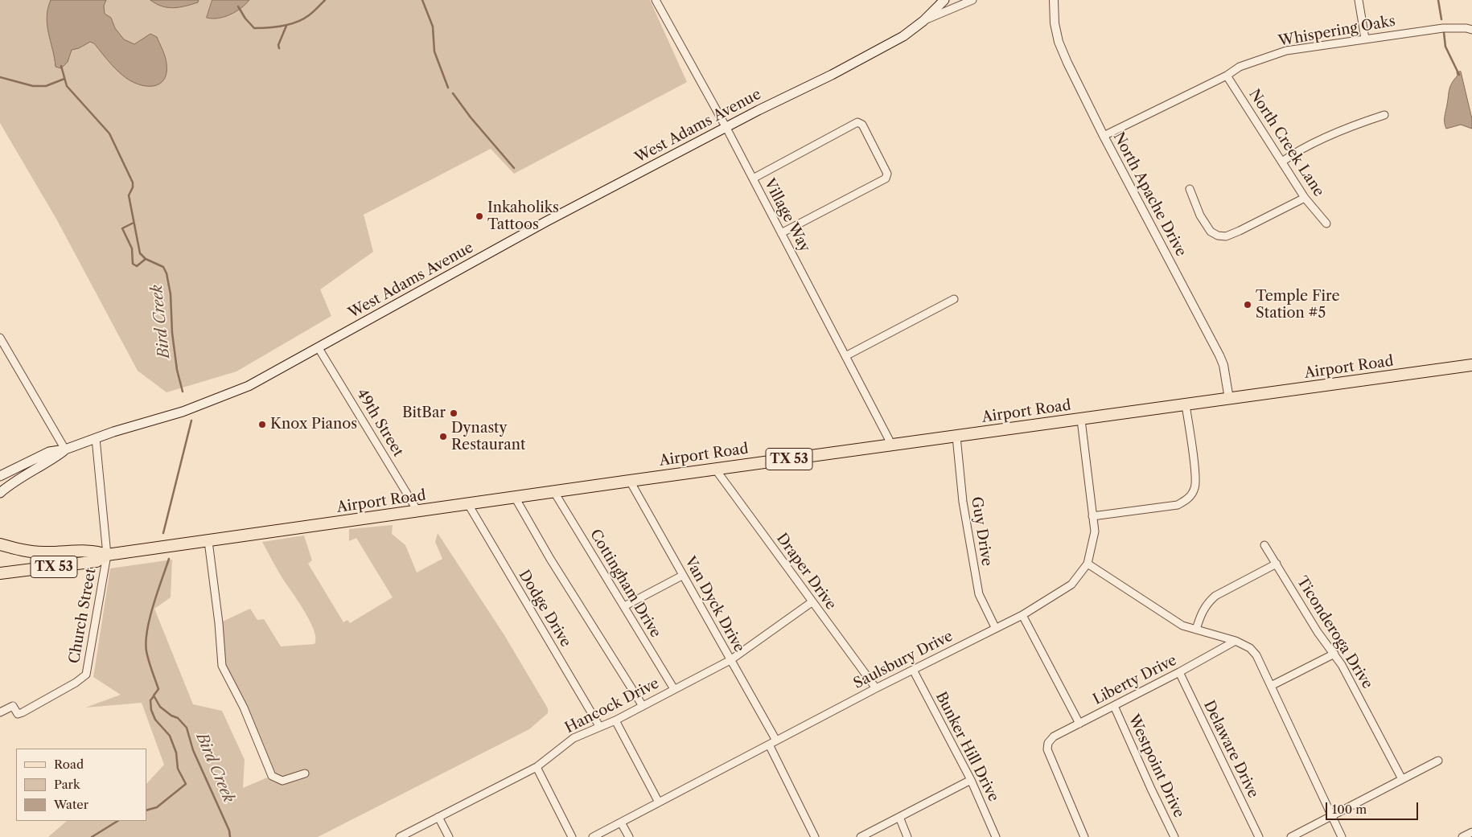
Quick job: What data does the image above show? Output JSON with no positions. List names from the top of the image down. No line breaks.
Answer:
{"streets":{"main road":["West Adams Avenue","Airport Road","TX 53"],"street":["Whispering Oaks","North Creek Lane","North Apache Drive","Village Way","49th Street","Guy Drive","Draper Drive","Cottingham Drive","Van Dyck Drive","Dodge Drive","Church Street","Ticonderoga Drive","Saulsbury Drive","Liberty Drive","Hancock Drive","Bunker Hill Drive","Delaware Drive","Westpoint Drive"]},"crossings":[["Whispering Oaks","North Creek Lane"],["Whispering Oaks","North Apache Drive"],["West Adams Avenue","Village Way"],["West Adams Avenue","49th Street"],["North Apache Drive","Airport Road"],["Village Way","Airport Road"],["Airport Road","49th Street"],["Airport Road","Guy Drive"],["Airport Road","Draper Drive"],["Airport Road","Cottingham Drive"],["Airport Road","Van Dyck Drive"],["Airport Road","Dodge Drive"],["Airport Road","Church Street"],["Airport Road","Saulsbury Drive"],["Guy Drive","Saulsbury Drive"],["Draper Drive","Saulsbury Drive"],["Draper Drive","Hancock Drive"],["Cottingham Drive","Hancock Drive"],["Van Dyck Drive","Saulsbury Drive"],["Van Dyck Drive","Hancock Drive"],["Dodge Drive","Hancock Drive"],["Saulsbury Drive","Bunker Hill Drive"],["Liberty Drive","Delaware Drive"],["Liberty Drive","Westpoint Drive"]],"water":["Bird Creek"],"places":["Inkaholiks Tattoos","Temple Fire Station #5","BitBar","Knox Pianos","Dynasty Restaurant"],"legend":["Road","Park","Water"],"scale_bar":"100 m"}
